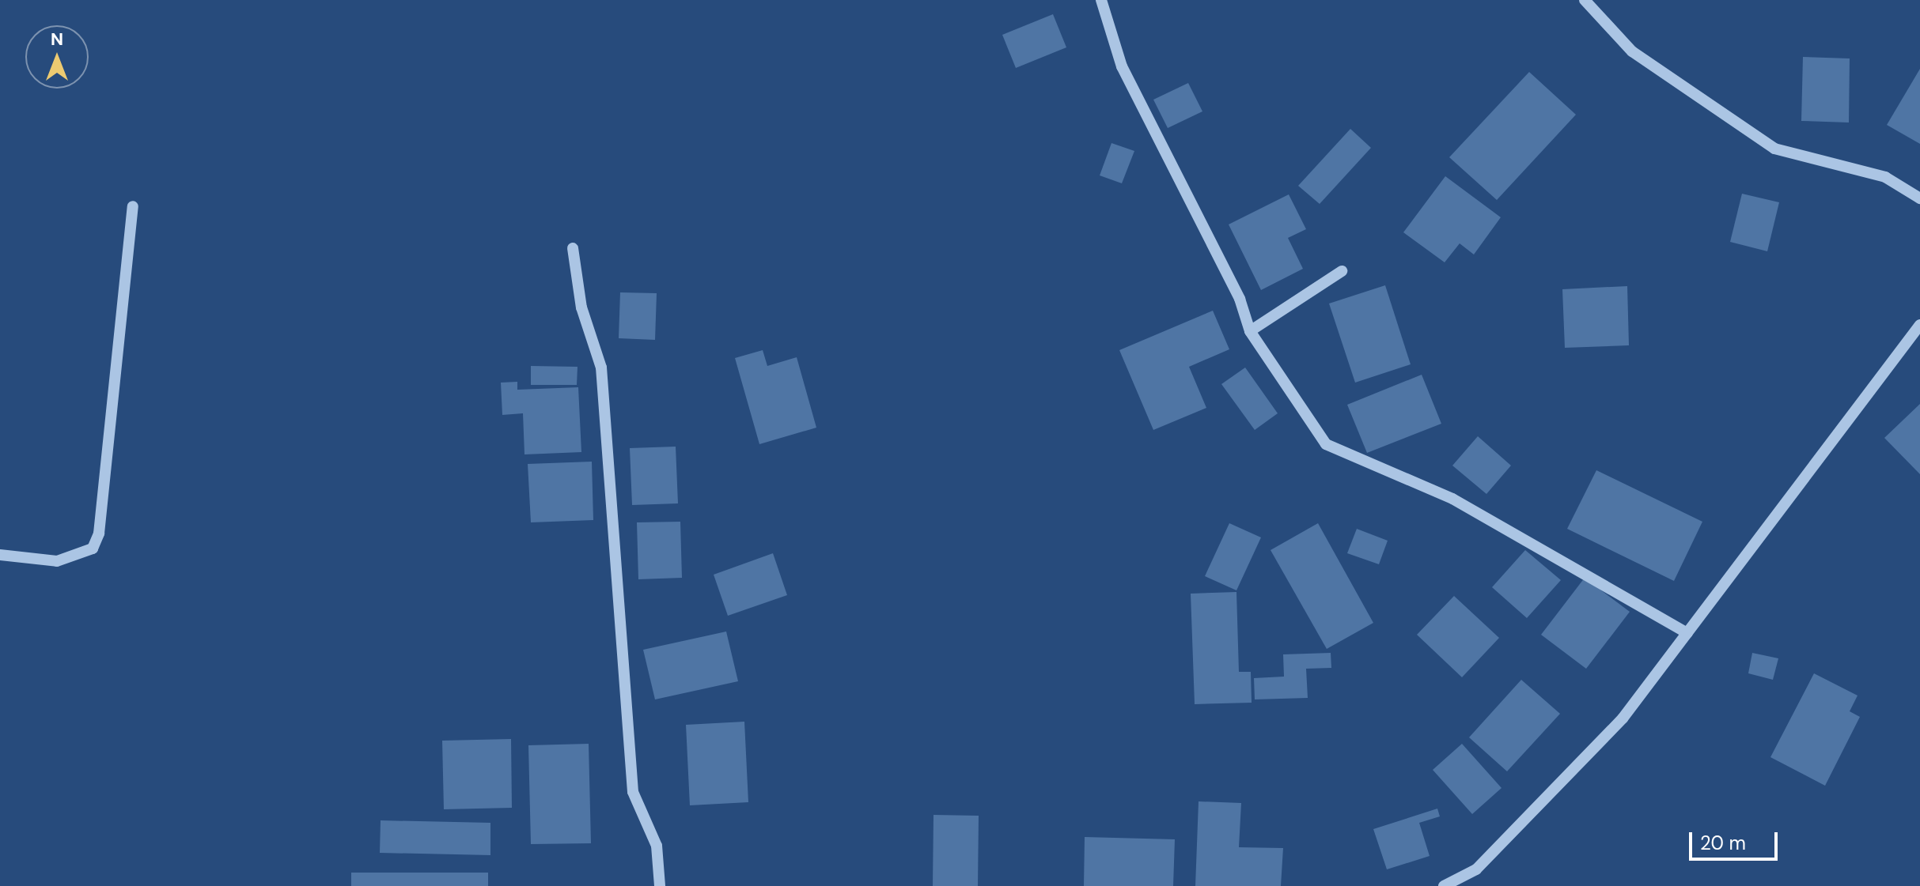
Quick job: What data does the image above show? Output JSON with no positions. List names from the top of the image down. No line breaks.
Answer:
{"scale_bar":"20 m","north":"top"}
